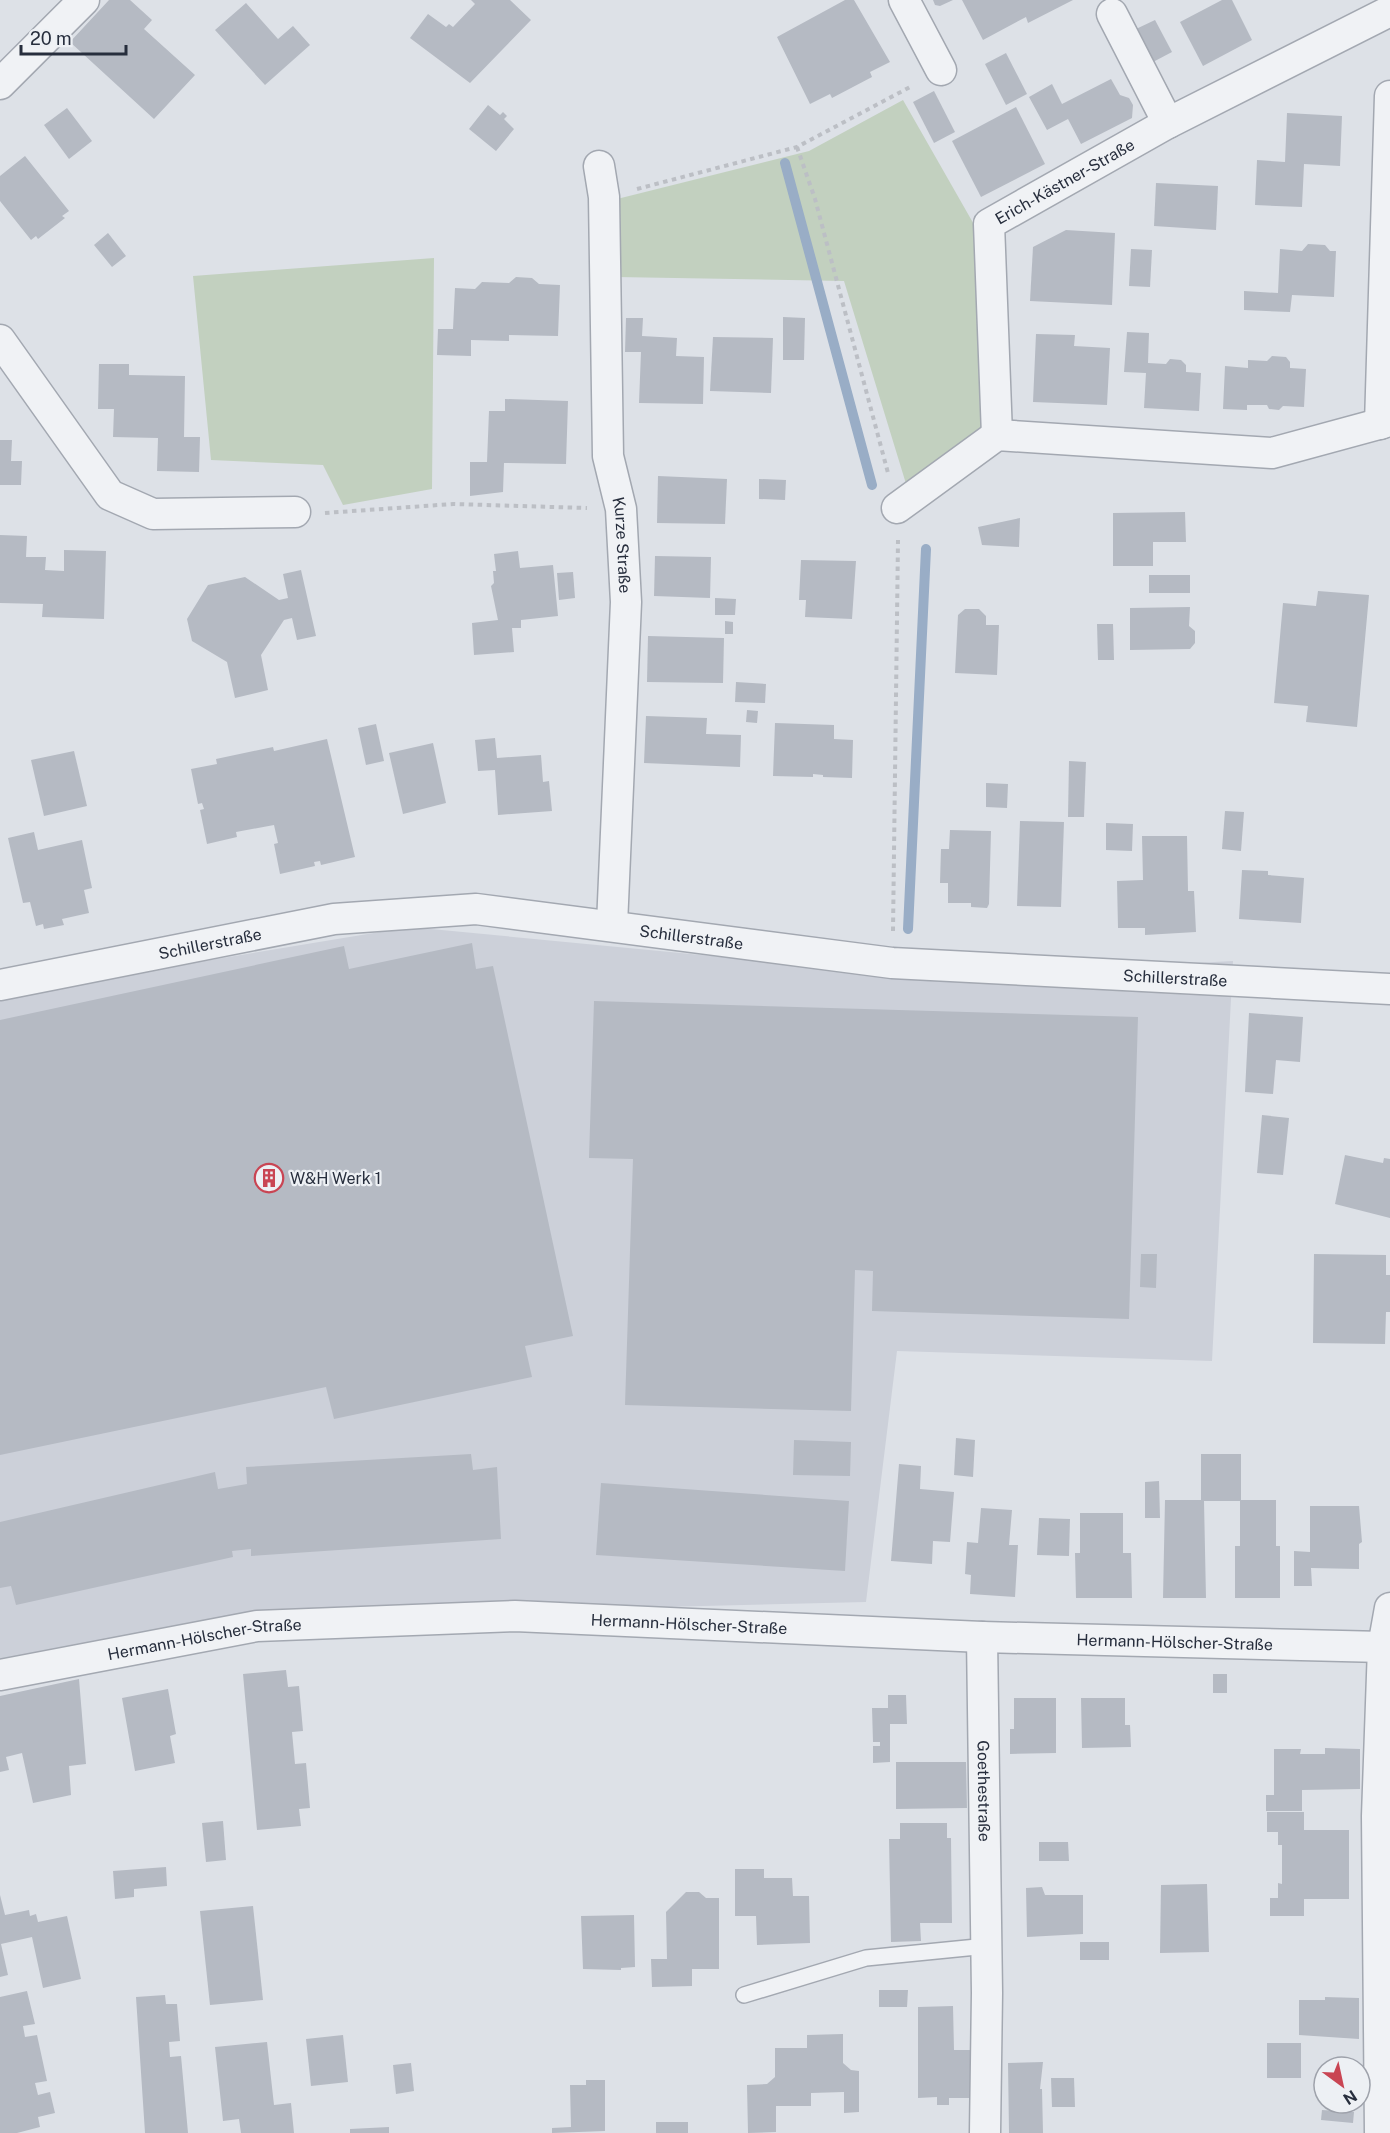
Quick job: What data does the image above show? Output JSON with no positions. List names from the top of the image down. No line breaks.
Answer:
{"streets":{"street":["Erich-Kästner-Straße","Kurze Straße","Schillerstraße","Hermann-Hölscher-Straße","Goethestraße"]},"crossings":[["Kurze Straße","Schillerstraße"],["Hermann-Hölscher-Straße","Goethestraße"]],"places":{"building":["W&H Werk 1"]},"scale_bar":"20 m","north":"bottom right"}
